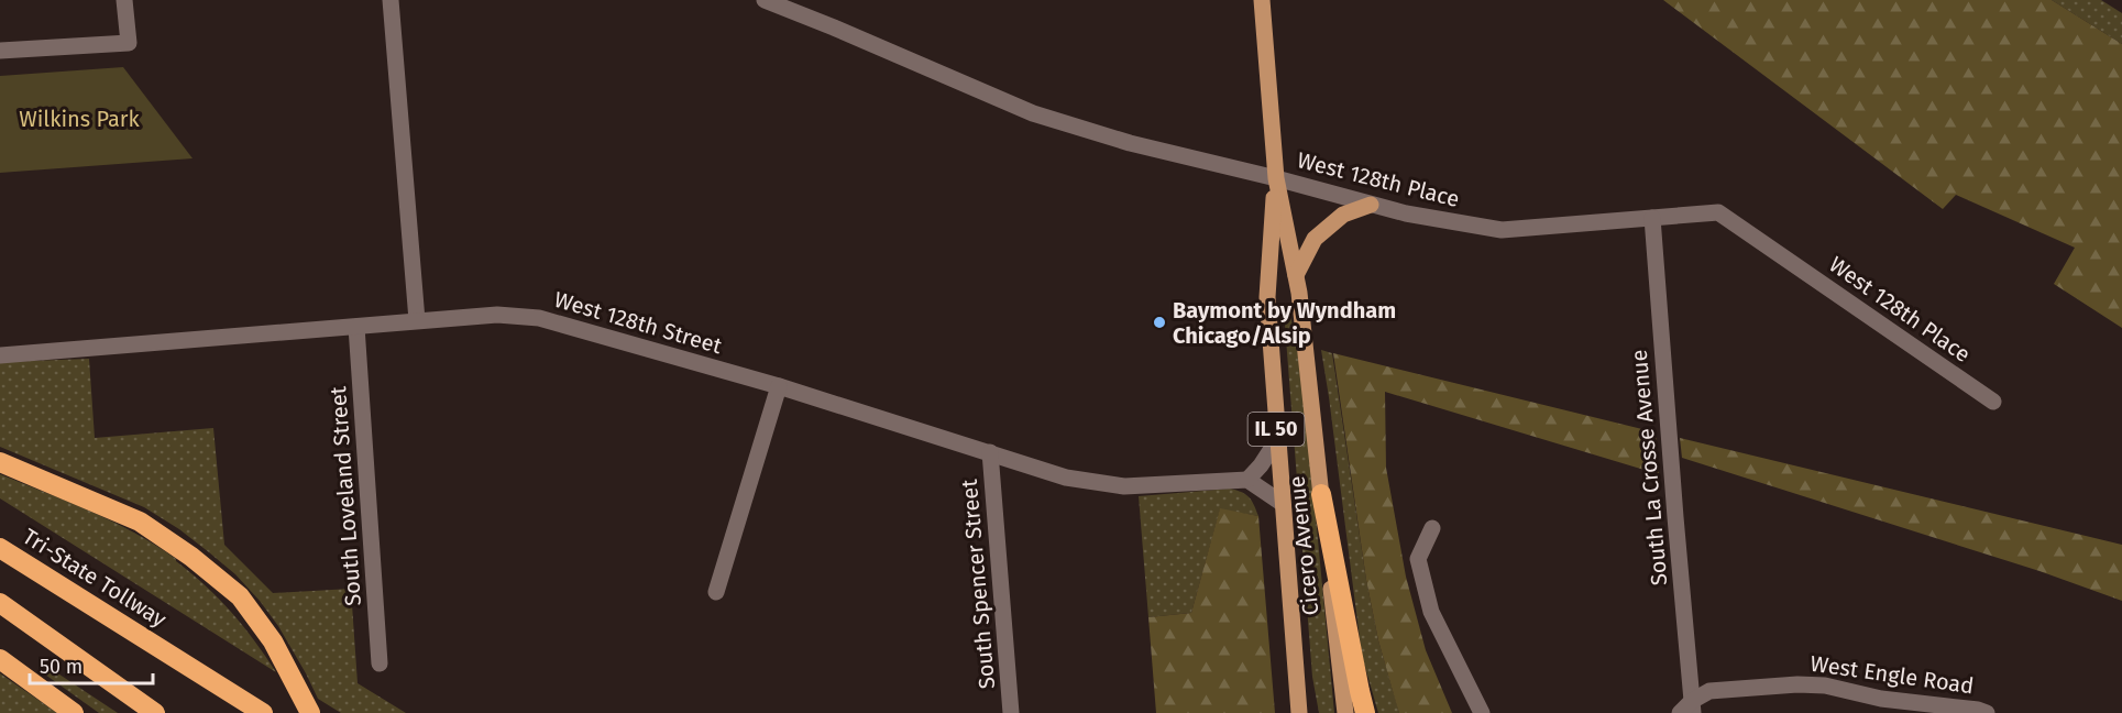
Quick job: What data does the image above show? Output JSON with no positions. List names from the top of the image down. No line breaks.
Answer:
{"streets":{"highway":["Tri-State Tollway"],"main road":["IL 50","Cicero Avenue"],"street":["West 128th Place","West 128th Street","South La Crosse Avenue","South Loveland Street","South Spencer Street","West Engle Road"]},"crossings":[["West 128th Place","South La Crosse Avenue"],["West 128th Place","Cicero Avenue"],["West 128th Street","South Loveland Street"],["West 128th Street","South Spencer Street"],["South La Crosse Avenue","West Engle Road"]],"parks":["Wilkins Park"],"places":["Baymont by Wyndham Chicago/Alsip"],"scale_bar":"50 m"}
